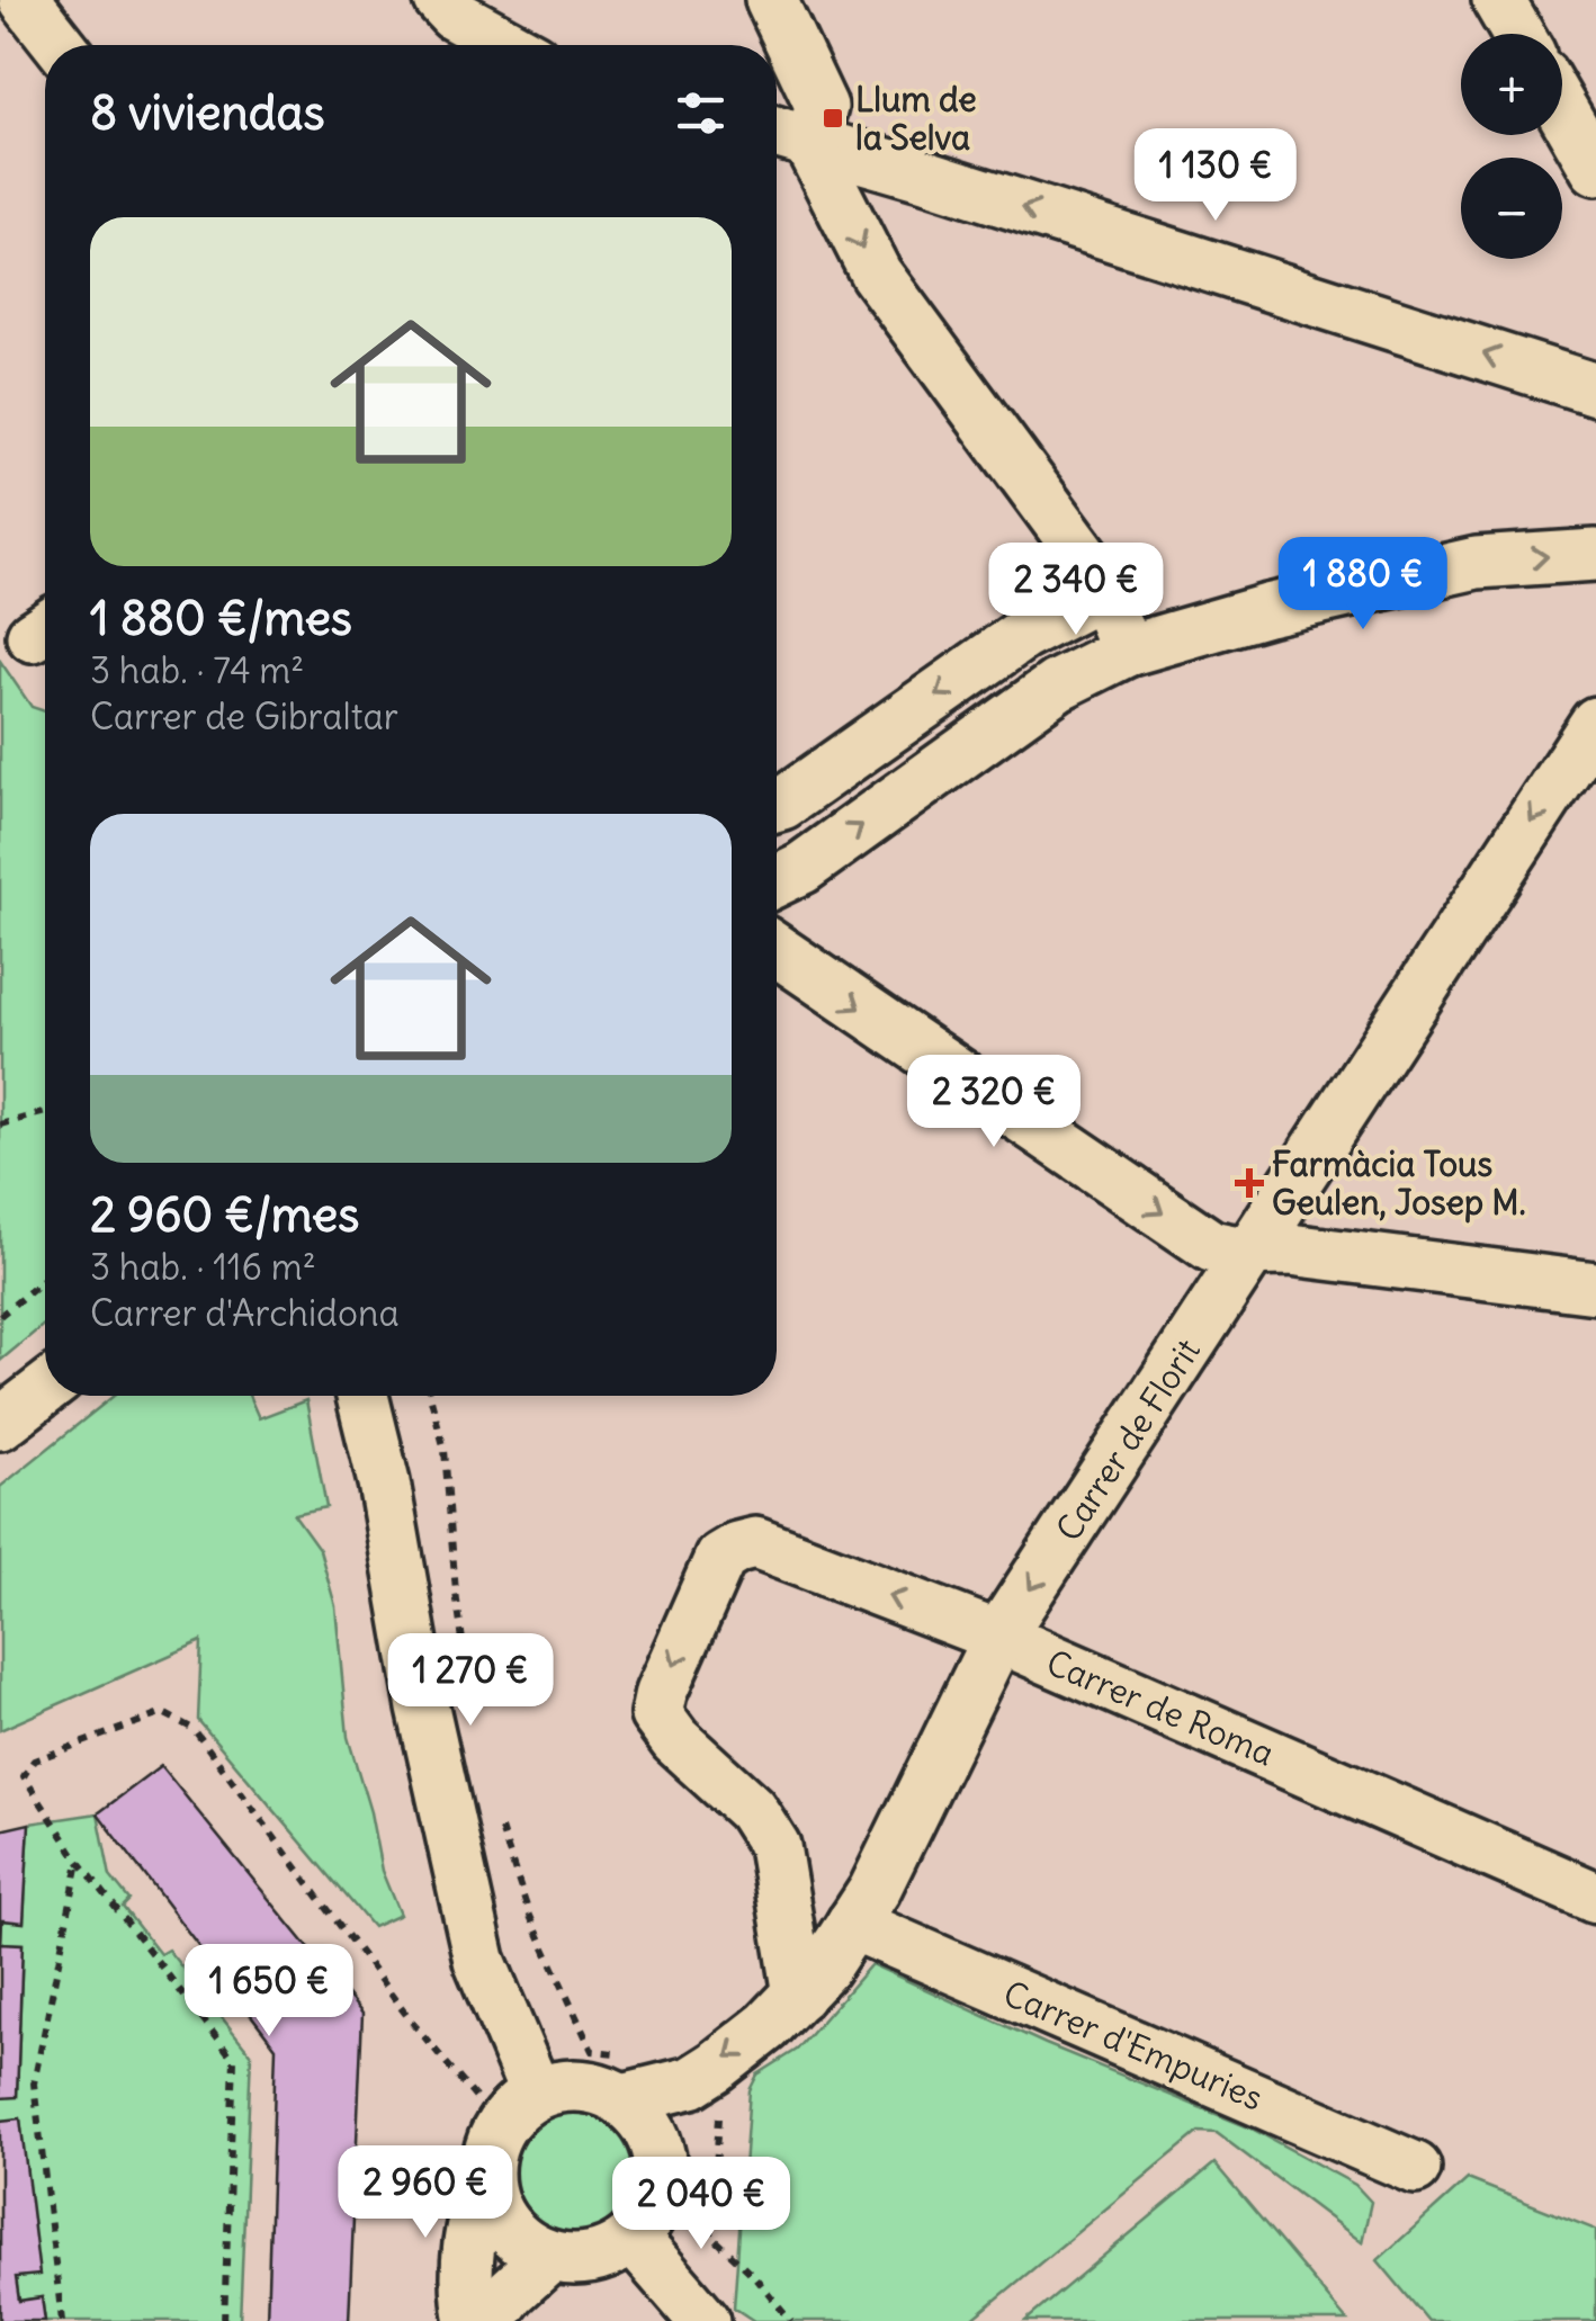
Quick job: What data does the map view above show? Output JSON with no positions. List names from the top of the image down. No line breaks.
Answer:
{"streets":{"street":["Carrer de Florit","Carrer de Roma","Carrer d'Empuries"]},"crossings":[["Carrer de Florit","Carrer de Roma"],["Carrer de Florit","Carrer d'Empuries"]],"one_way":["Carrer de Florit"],"places":{"transit":["Llum de la Selva"],"health":["Farmàcia Tous Geulen, Josep M."]},"page":{"map_buttons":["+","−"],"heading":"8 viviendas","price":["1 130 €","1 880 €","2 340 €","2 320 €","1 270 €","1 650 €","2 960 €","2 040 €"],"list":[{"name":"1 880 €/mes","note":"3 hab. · 74 m² · Carrer de Gibraltar"},{"name":"2 960 €/mes","note":"3 hab. · 116 m² · Carrer d'Archidona"}]}}
